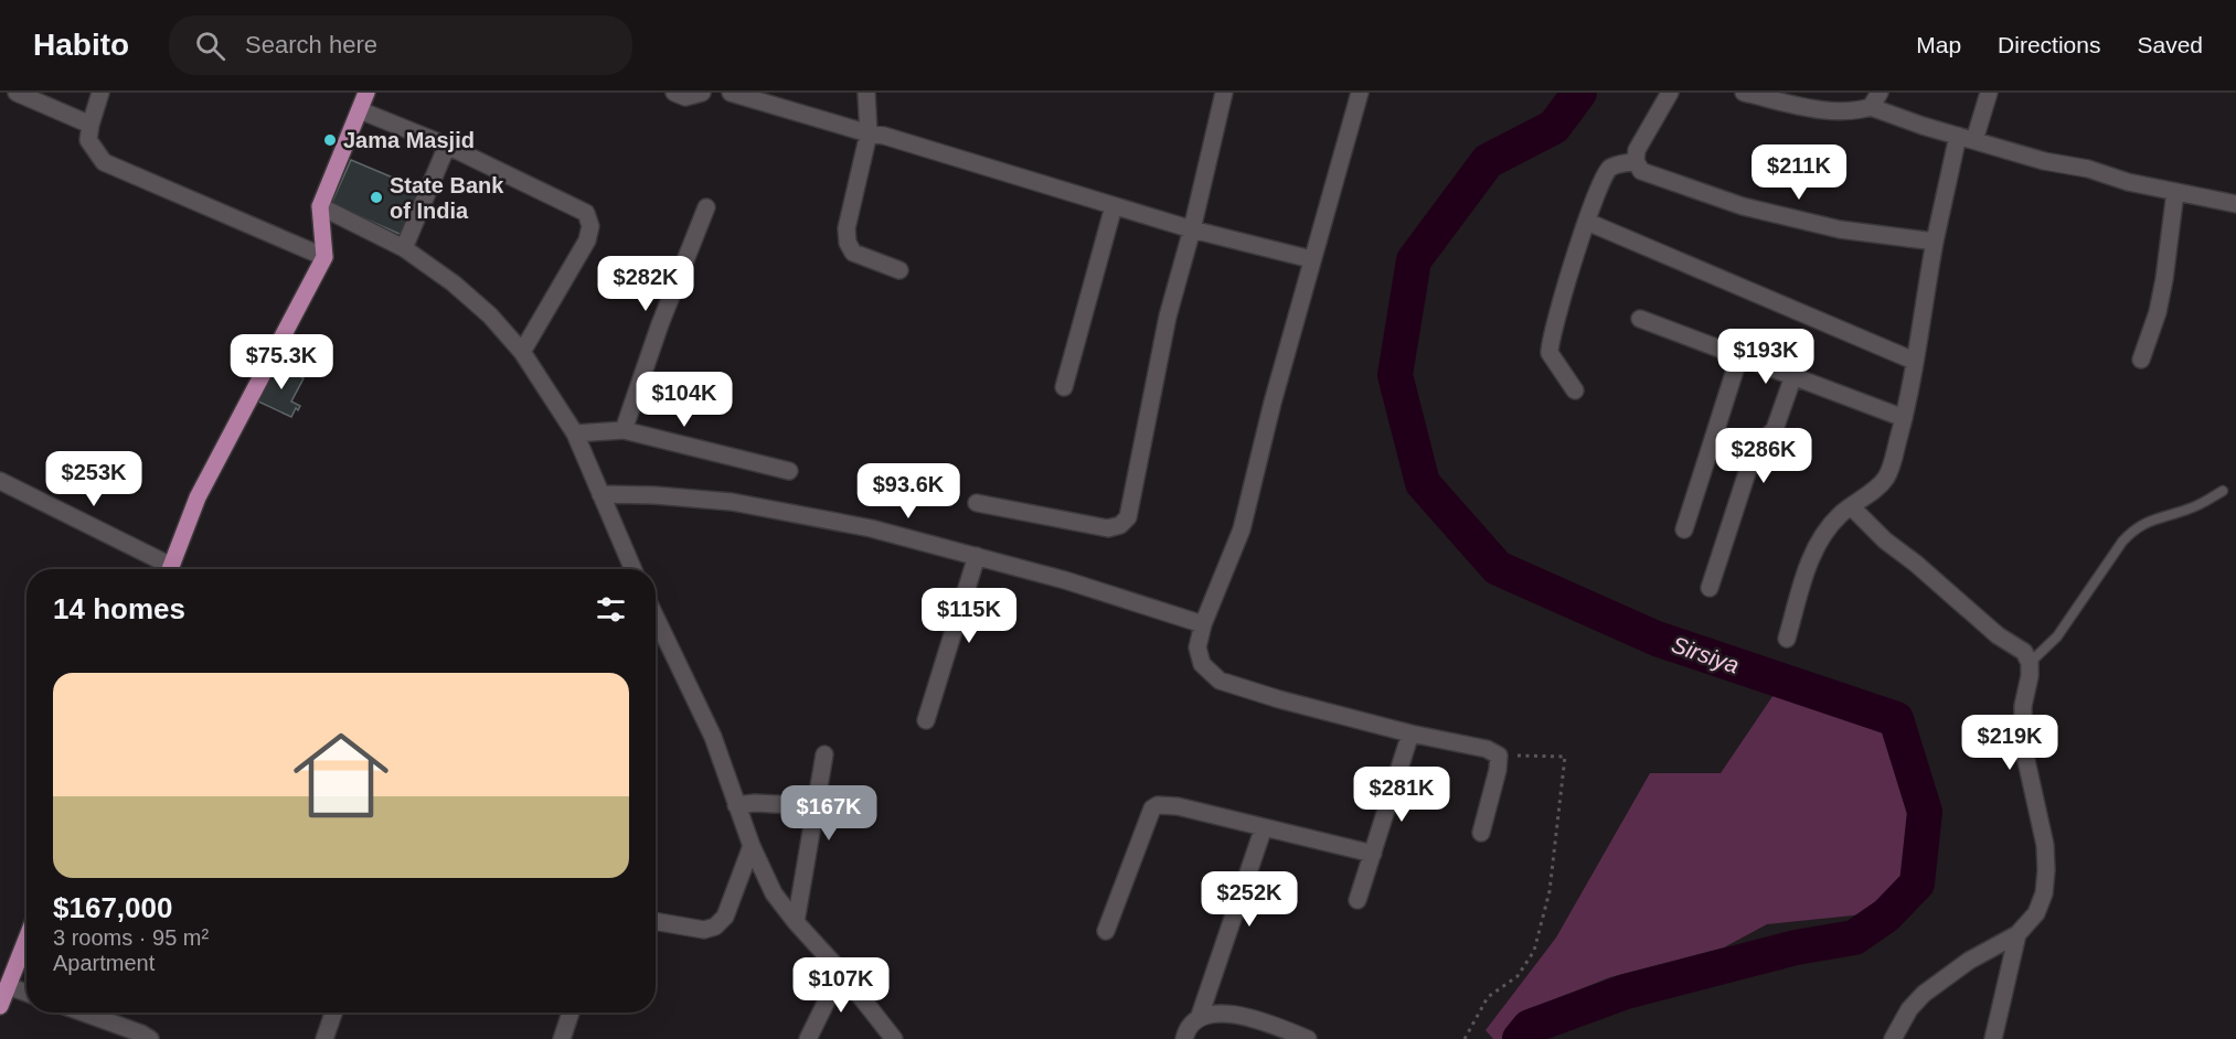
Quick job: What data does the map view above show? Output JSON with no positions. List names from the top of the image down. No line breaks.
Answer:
{"water":["Sirsiya"],"places":["Jama Masjid","State Bank of India"],"page":{"header":"Habito","search":"Search here","nav":["Map","Directions","Saved"],"price":["$211K","$282K","$193K","$75.3K","$104K","$286K","$253K","$93.6K","$115K","$219K","$281K","$167K","$252K","$107K"],"heading":"14 homes","list":[{"name":"$167,000","note":"3 rooms · 95 m² · Apartment"}]}}
